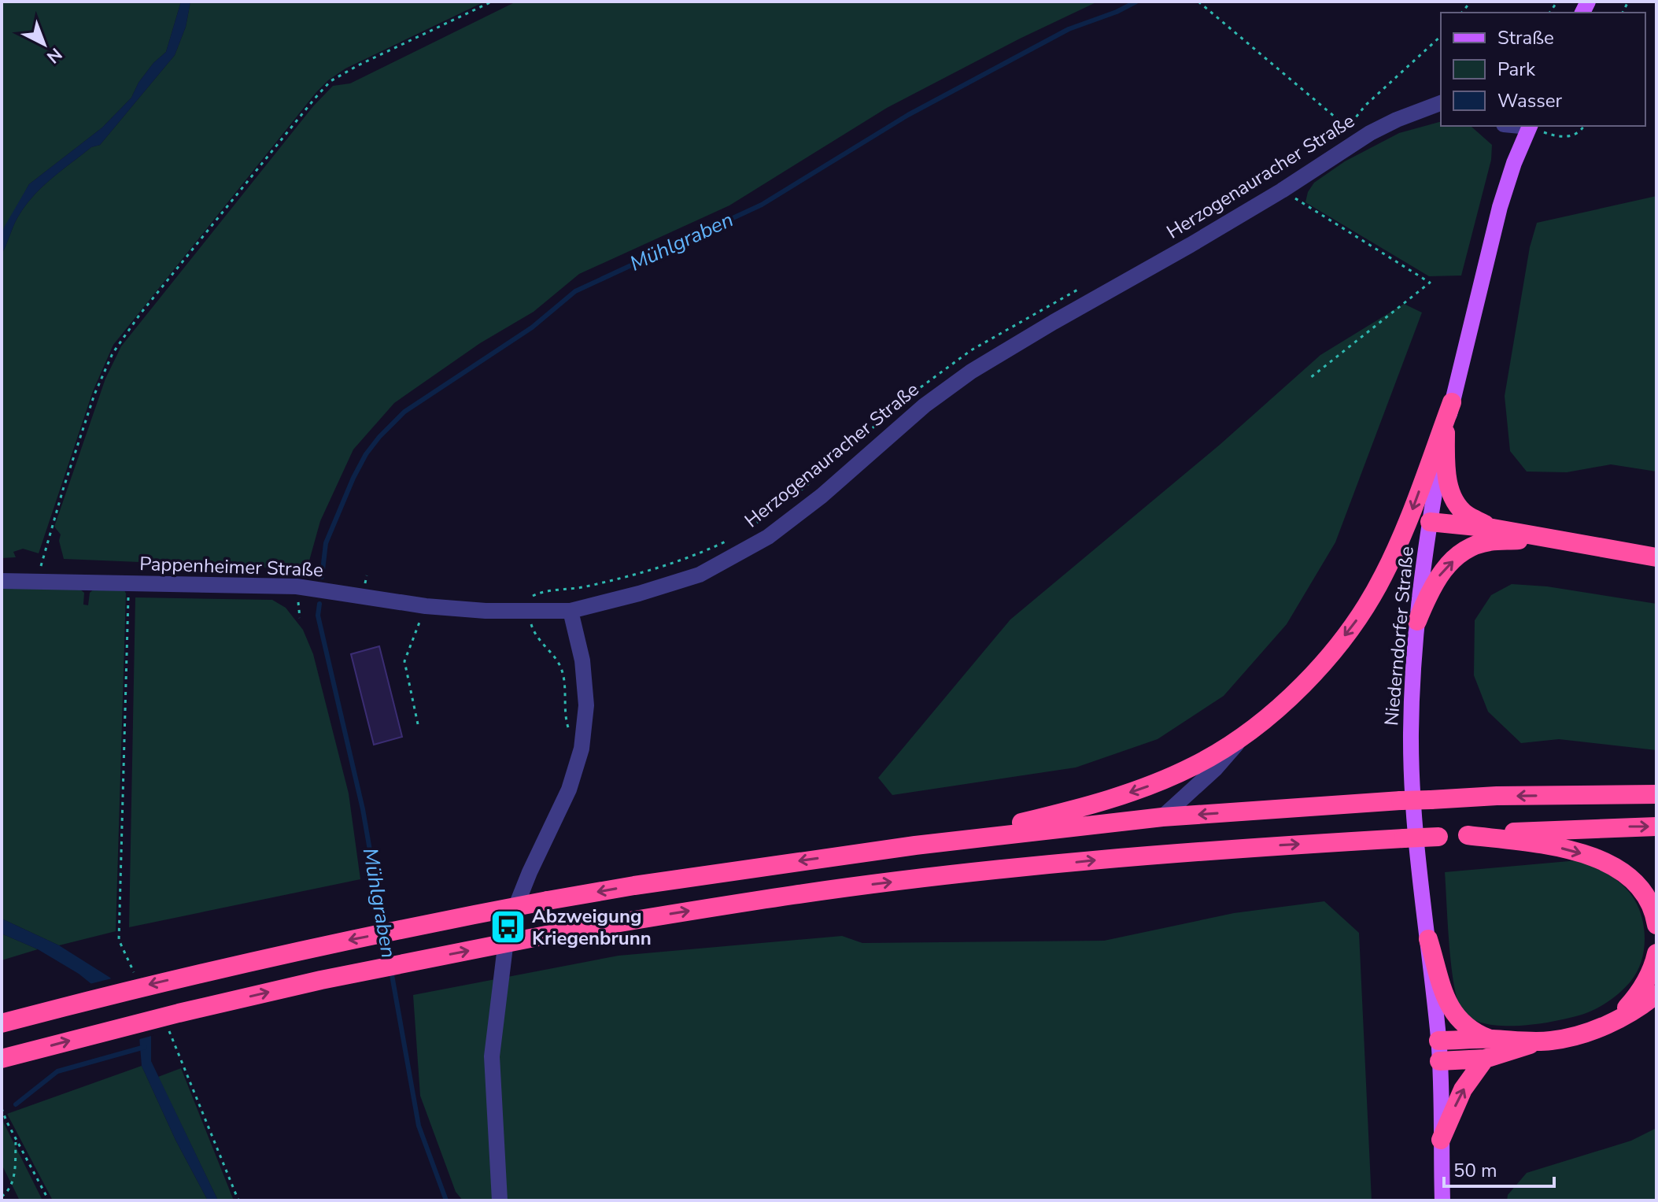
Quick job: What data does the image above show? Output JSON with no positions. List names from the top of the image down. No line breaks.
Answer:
{"streets":{"main road":["Niederndorfer Straße"],"street":["Herzogenauracher Straße","Pappenheimer Straße"]},"crossings":[["Herzogenauracher Straße","Pappenheimer Straße"]],"water":["Mühlgraben"],"places":{"bus stop":["Abzweigung Kriegenbrunn"]},"legend":["Straße","Park","Wasser"],"scale_bar":"50 m","north":"bottom right"}
